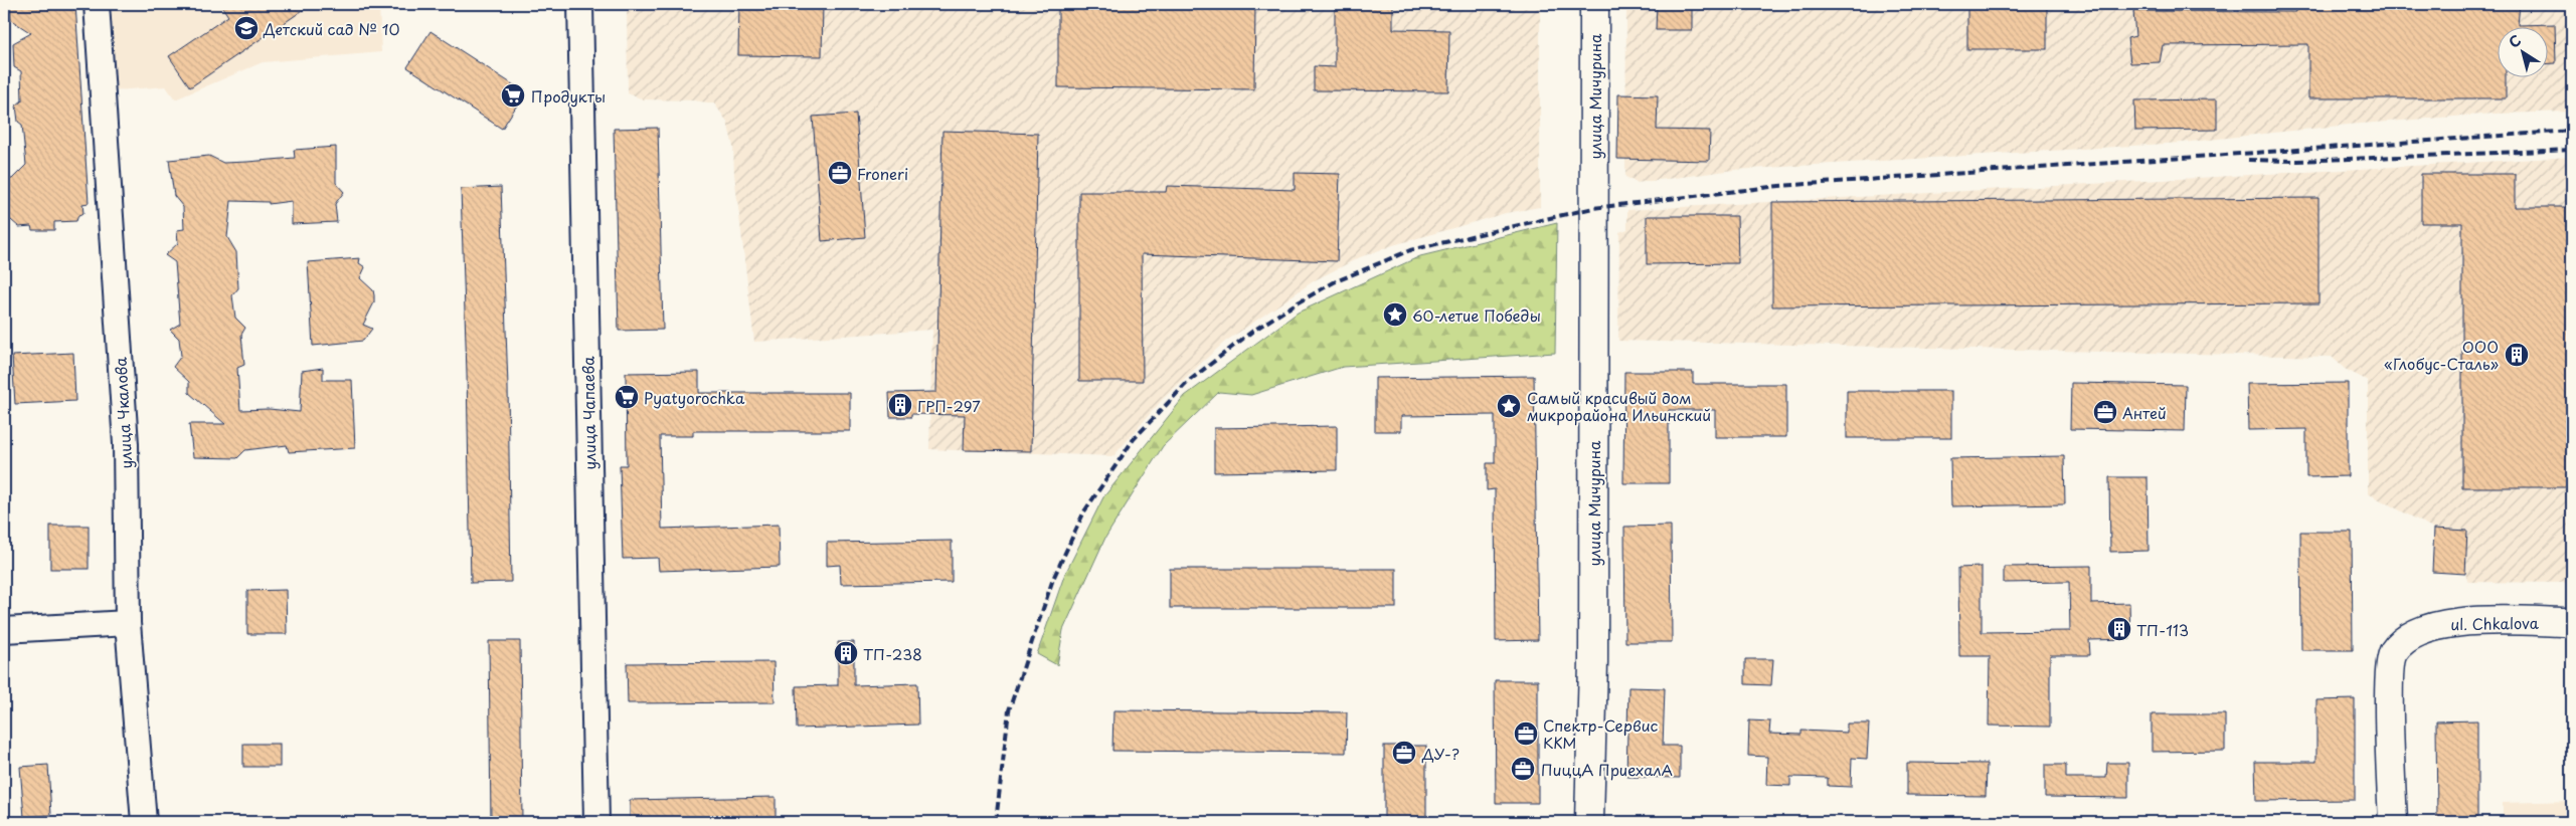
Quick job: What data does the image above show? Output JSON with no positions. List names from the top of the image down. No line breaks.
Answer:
{"streets":{"main road":["улица Мичурина","ul. Chkalova"],"street":["улица Чкалова","улица Чапаева"]},"places":{"school or university":["Детский сад № 10"],"supermarket":["Продукты","Pyatyorochka"],"office":["Froneri","Антей","Спектр-Сервис ККМ","ДУ-?","ПиццА ПриехалА"],"place":["60-летие Победы","Самый красивый дом микрорайона Ильинский"],"building":["ООО «Глобус-Сталь»","ГРП-297","ТП-113","ТП-238"]},"north":"top left"}
